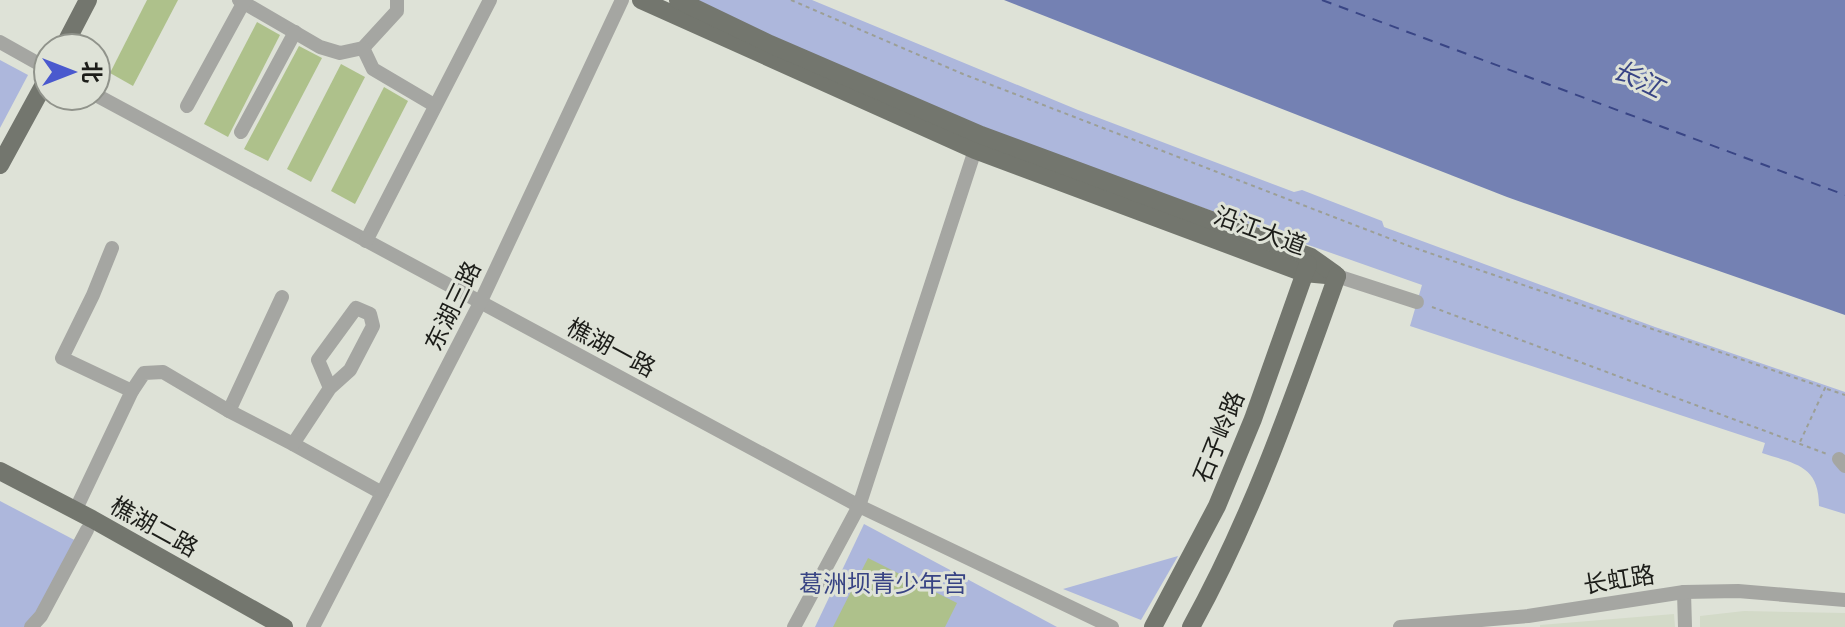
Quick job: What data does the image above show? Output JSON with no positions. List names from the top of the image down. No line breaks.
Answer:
{"streets":{"main road":["沿江大道","石子岭路","樵湖二路"],"street":["东湖三路","樵湖一路","长虹路"]},"crossings":[["沿江大道","石子岭路"],["东湖三路","樵湖一路"]],"water":["长江"],"parks":["葛洲坝青少年宫"],"north":"right"}
